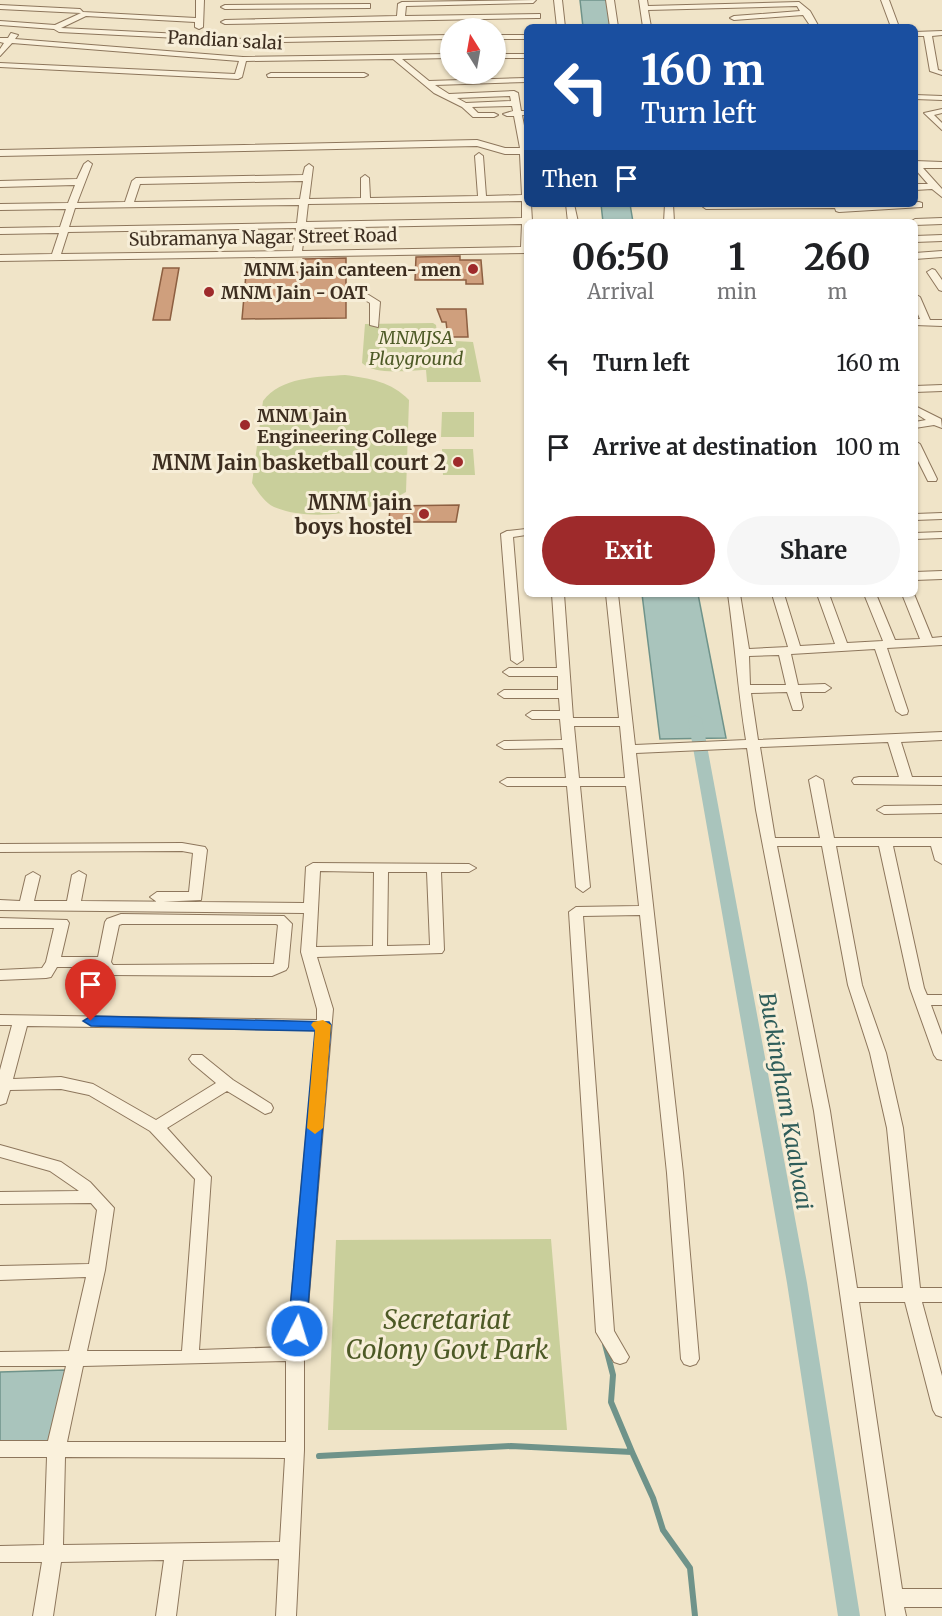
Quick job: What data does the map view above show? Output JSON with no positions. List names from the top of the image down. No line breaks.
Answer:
{"streets":{"street":["Pandian salai","Subramanya Nagar Street Road"]},"water":["Buckingham Kaalvaai"],"parks":["MNMJSA Playground","Secretariat Colony Govt Park"],"places":["MNM jain canteen- men","MNM Jain - OAT","MNM Jain Engineering College","MNM Jain basketball court 2","MNM jain boys hostel"],"north":"top","page":{"turn":["160 m","Turn left"],"then":"Then","eta":["06:50","Arrival","1","min","260","m"],"list":[{"name":"Turn left","value":"160 m"},{"name":"Arrive at destination","value":"100 m"}],"buttons":["Exit","Share"]}}
